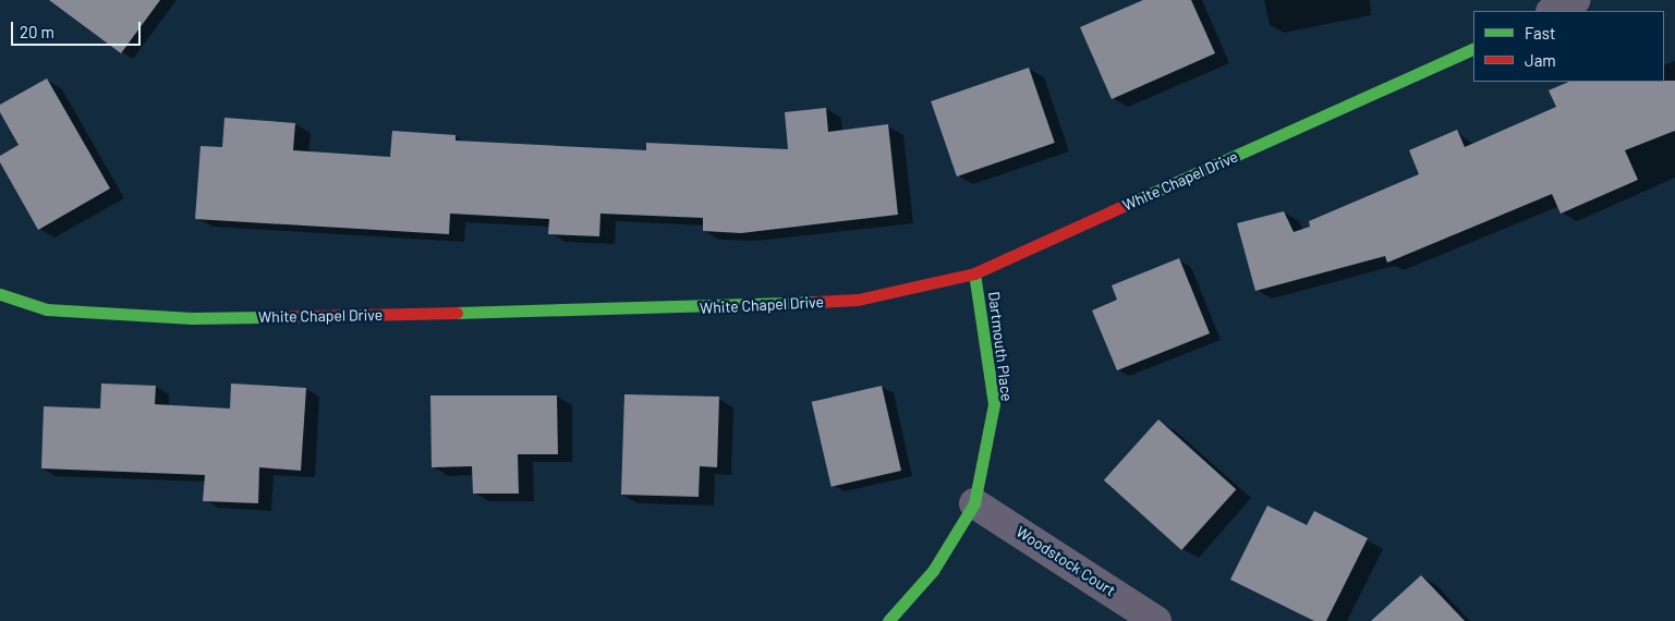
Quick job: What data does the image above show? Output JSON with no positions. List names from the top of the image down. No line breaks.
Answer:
{"streets":{"street":["White Chapel Drive","Dartmouth Place","Woodstock Court"]},"crossings":[["White Chapel Drive","Dartmouth Place"],["Dartmouth Place","Woodstock Court"]],"legend":["Fast","Jam"],"scale_bar":"20 m"}
